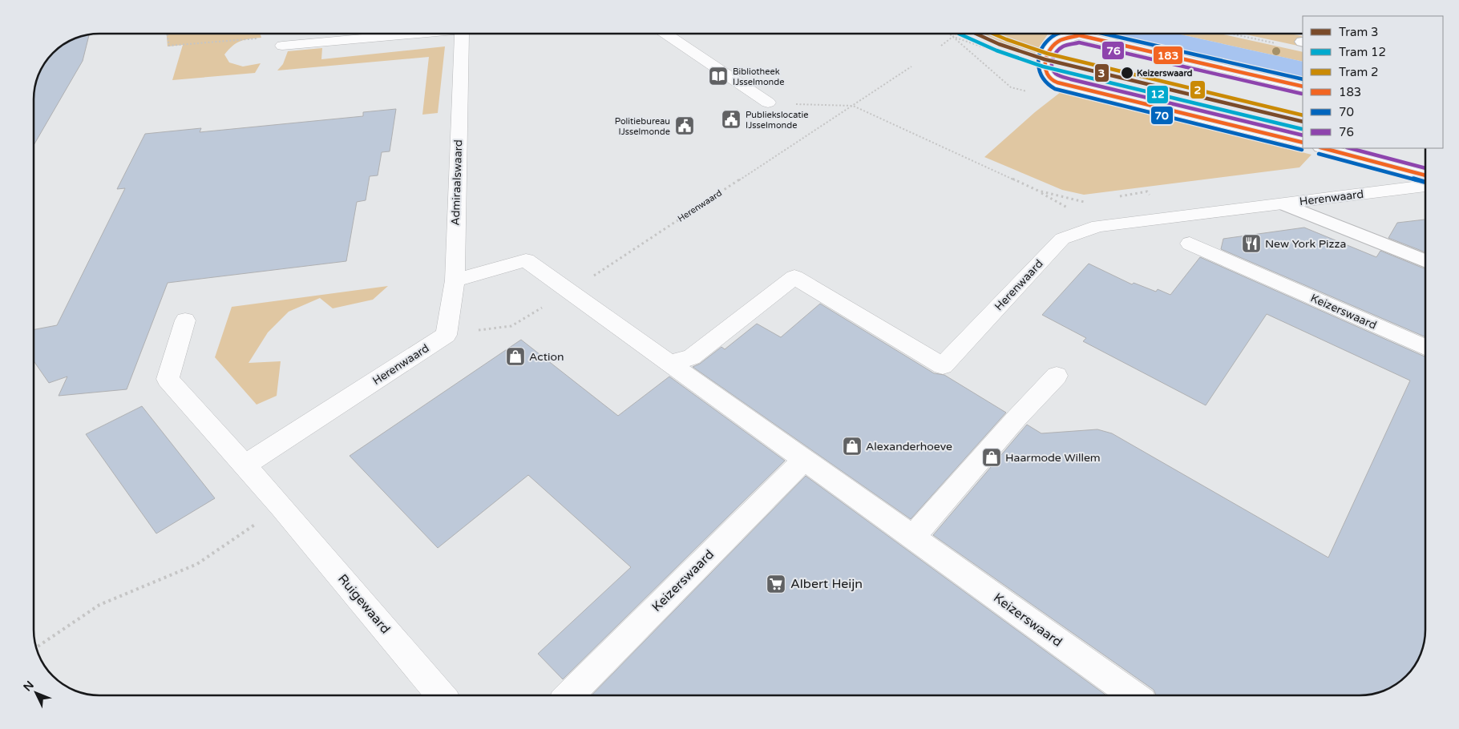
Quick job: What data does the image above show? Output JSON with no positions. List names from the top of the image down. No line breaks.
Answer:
{"streets":{"street":["Admiraalswaard","Herenwaard","Keizerswaard","Ruigewaard"]},"crossings":[["Admiraalswaard","Herenwaard"],["Herenwaard","Keizerswaard"]],"places":{"other":["Keizerswaard"],"library":["Bibliotheek IJsselmonde"],"public building":["Publiekslocatie IJsselmonde","Politiebureau IJsselmonde"],"restaurant":["New York Pizza"],"shop":["Action","Alexanderhoeve","Haarmode Willem"],"supermarket":["Albert Heijn"]},"lines":["tram line 3","tram line 12","tram line 2","transit line 70","transit line 183","transit line 76"],"legend":["Tram 3","Tram 12","Tram 2","183","70","76"],"north":"top left"}
